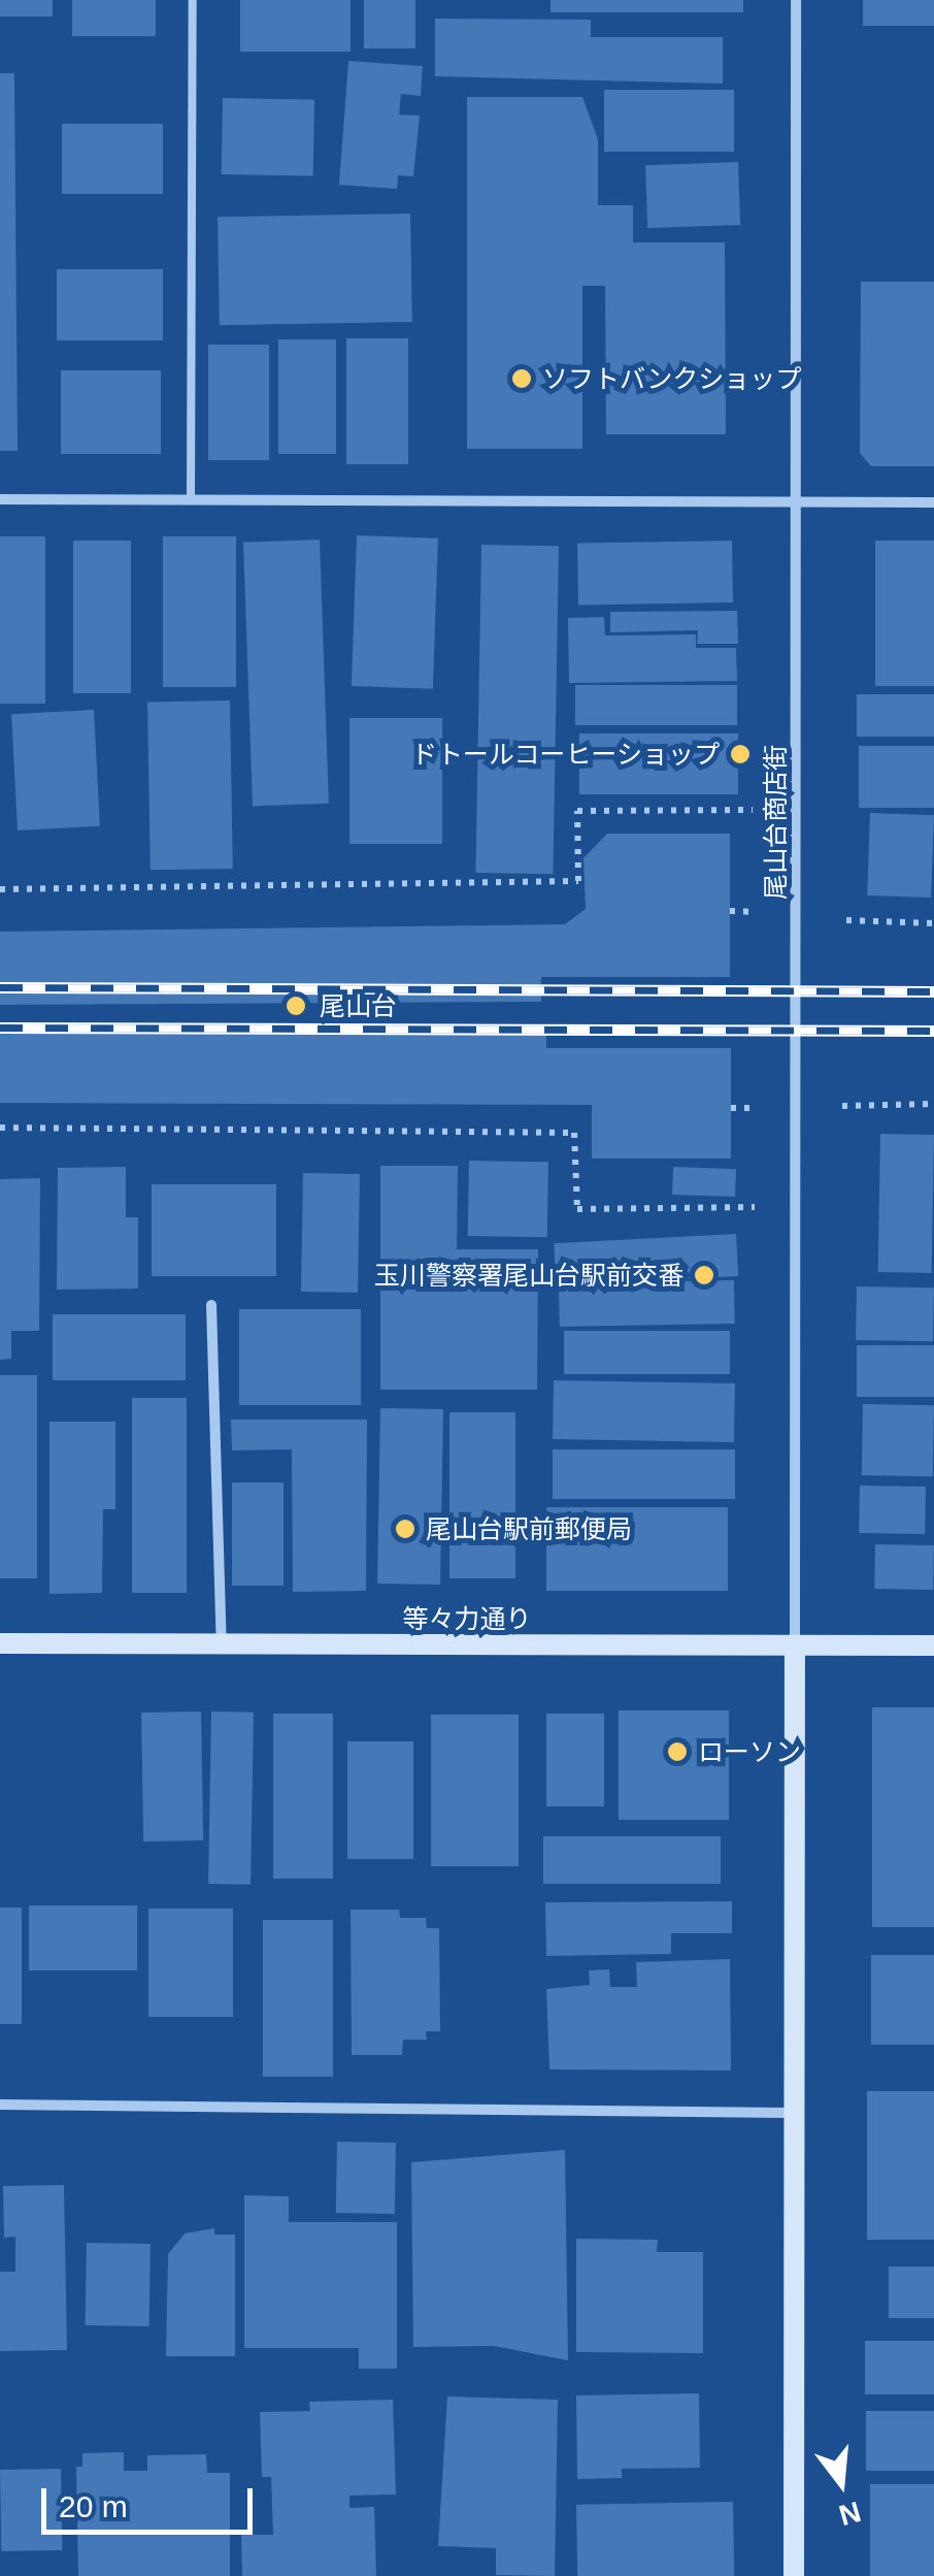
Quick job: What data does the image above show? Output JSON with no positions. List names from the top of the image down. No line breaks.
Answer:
{"streets":{"street":["尾山台商店街","等々力通り"]},"crossings":[["尾山台商店街","等々力通り"]],"places":["ソフトバンクショップ","ドトールコーヒーショップ","尾山台","玉川警察署尾山台駅前交番","尾山台駅前郵便局","ローソン"],"scale_bar":"20 m","north":"bottom"}
